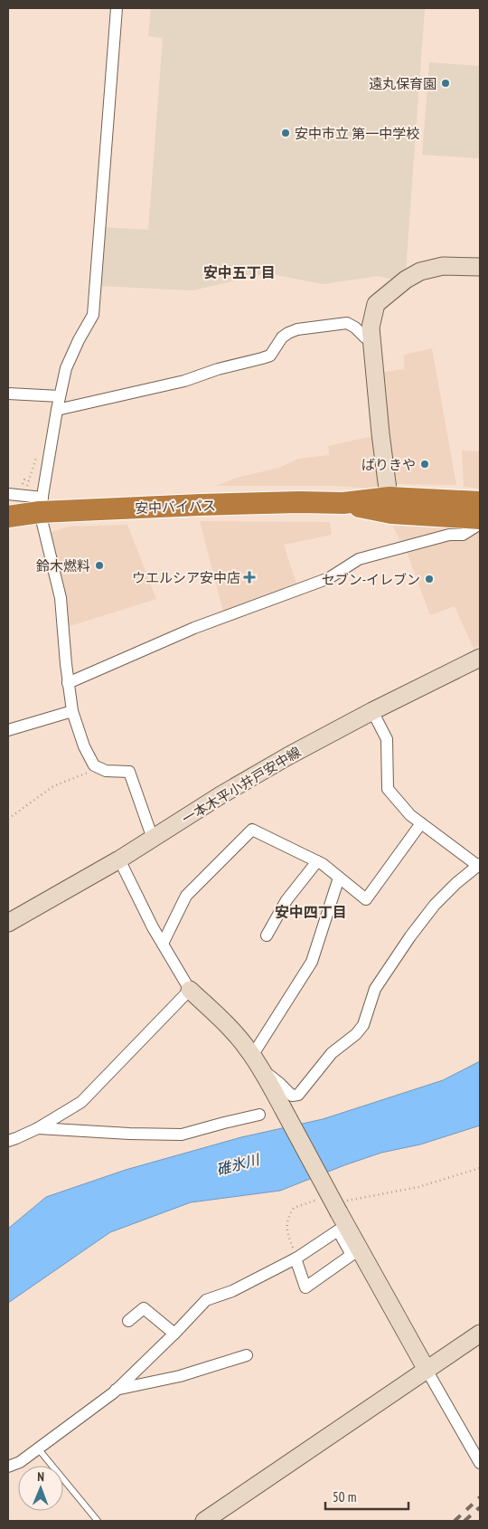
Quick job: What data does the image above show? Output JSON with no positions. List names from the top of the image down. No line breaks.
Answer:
{"streets":{"highway":["安中バイパス"],"street":["一本木平小井戸安中線"]},"districts":["安中五丁目","安中四丁目"],"water":["碓氷川"],"places":{"other":["遠丸保育園","安中市立 第一中学校","ばりきや","鈴木燃料","セブン-イレブン"],"health":["ウエルシア安中店"]},"scale_bar":"50 m","north":"top"}
